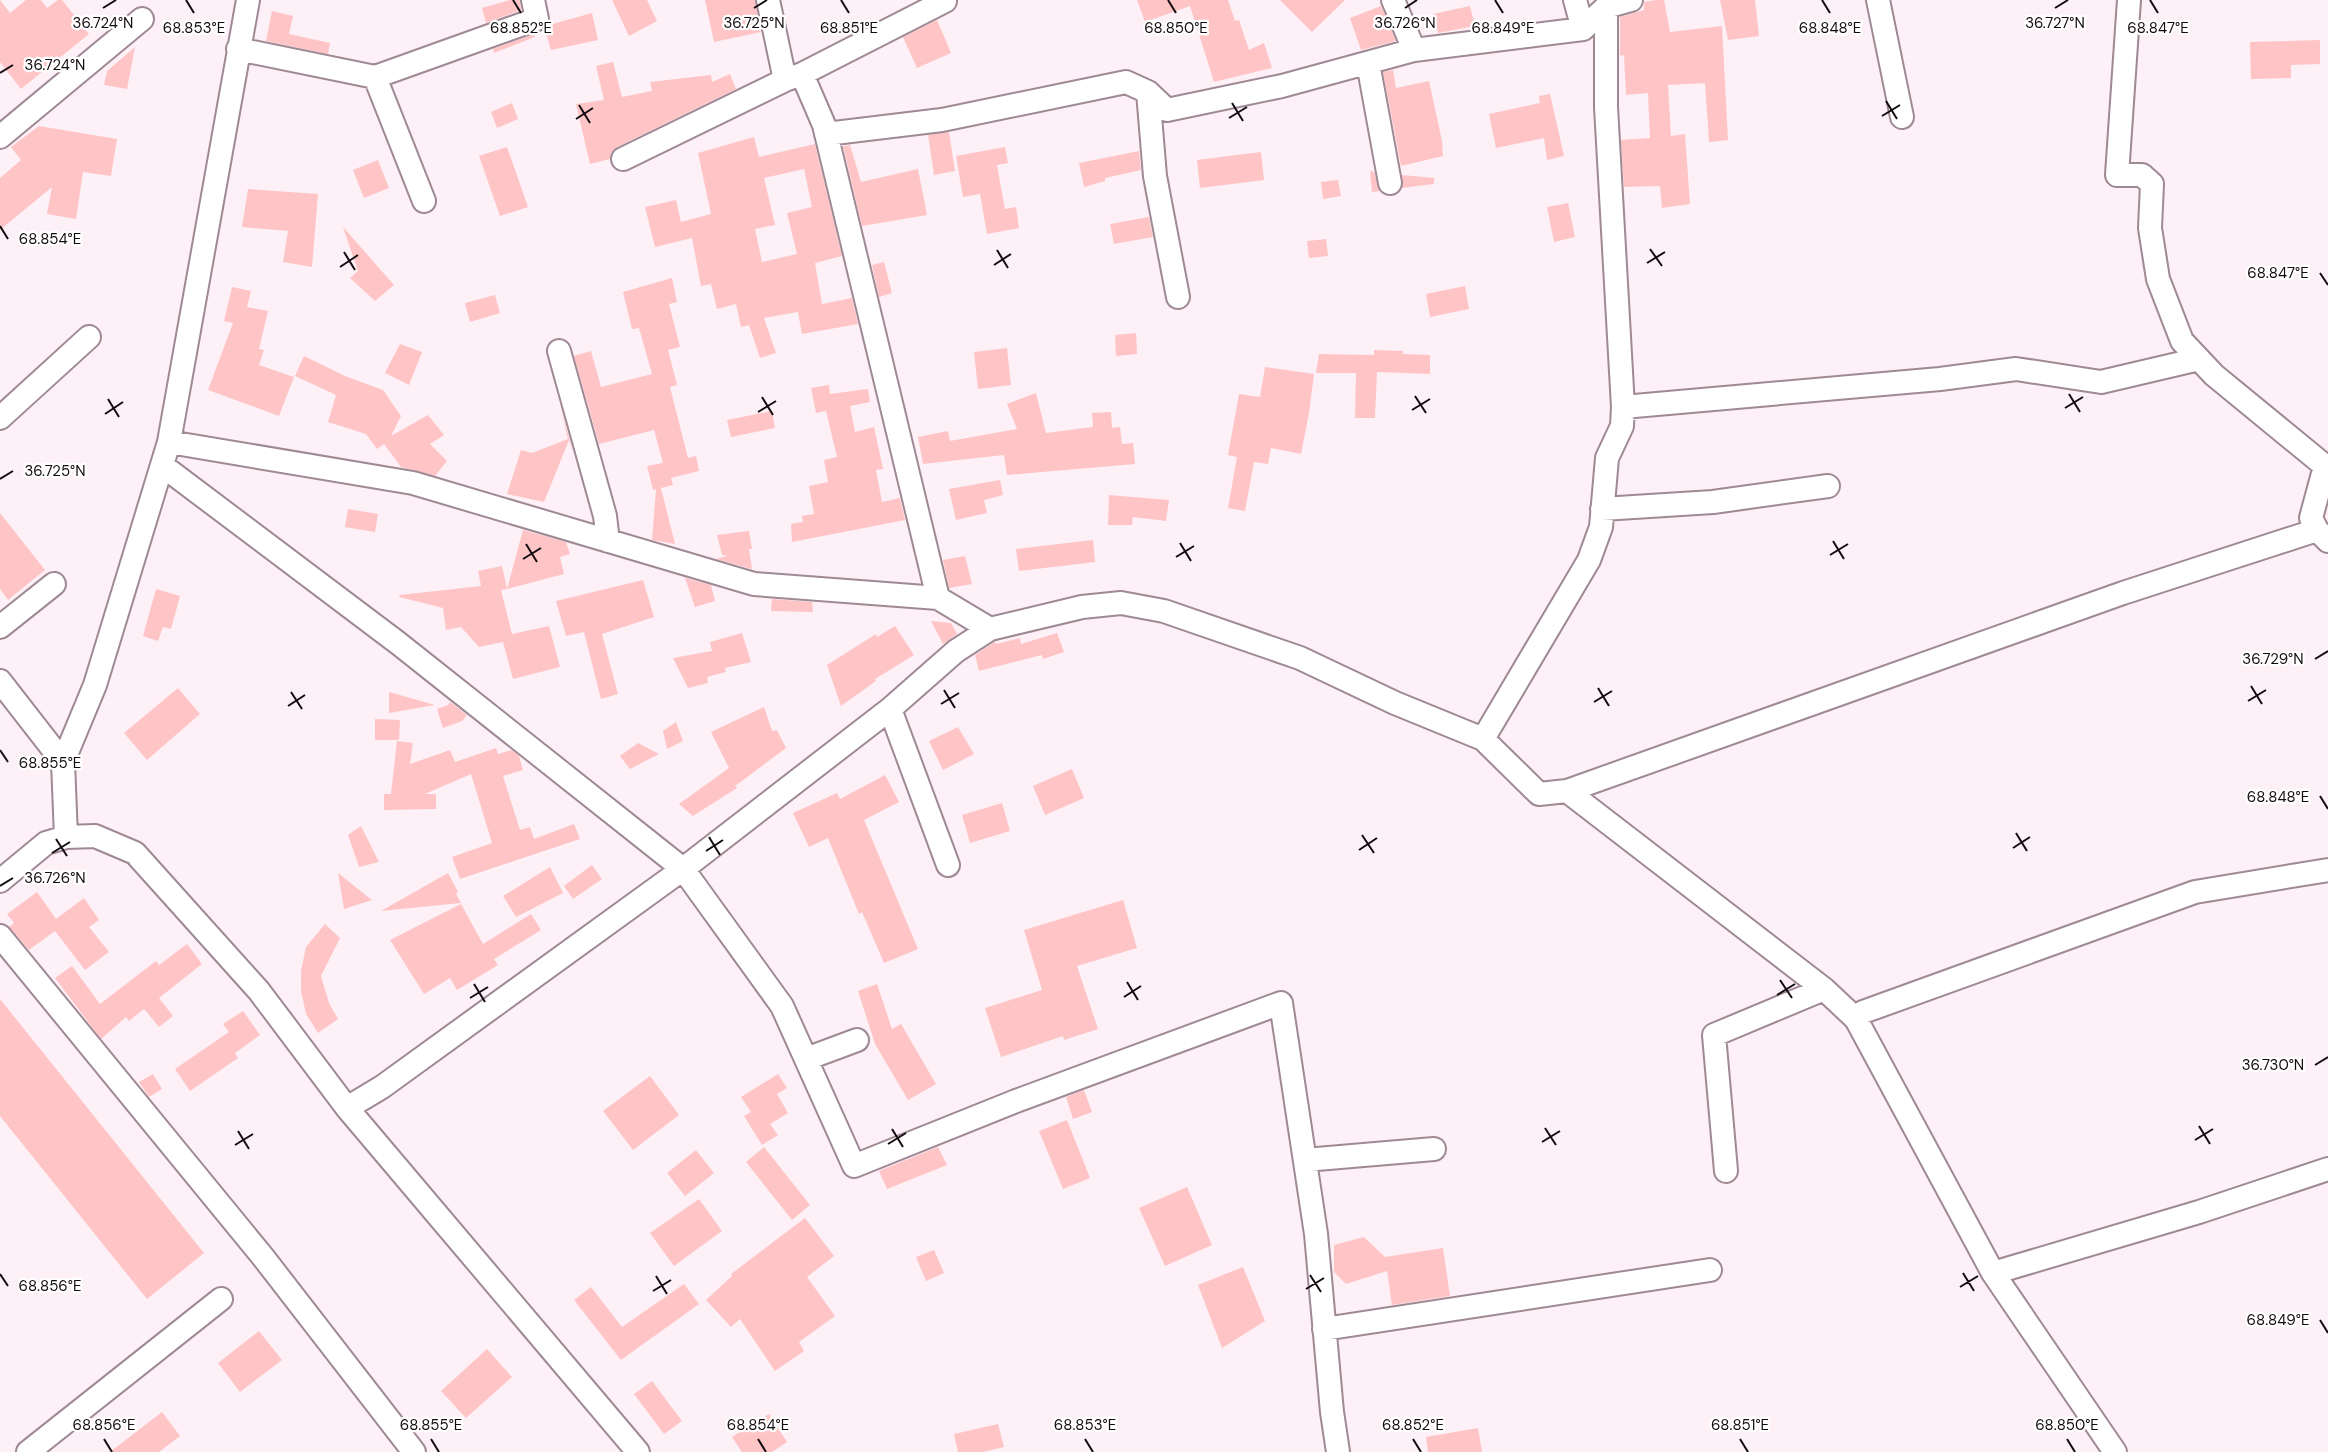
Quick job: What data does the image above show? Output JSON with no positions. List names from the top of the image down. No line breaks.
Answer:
{"coordinates":["36.724°N","36.725°N","36.726°N","36.727°N","68.849°E","68.853°E","68.852°E","68.851°E","68.850°E","68.848°E","68.847°E","68.854°E","36.729°N","68.855°E","36.730°N","68.856°E"]}
